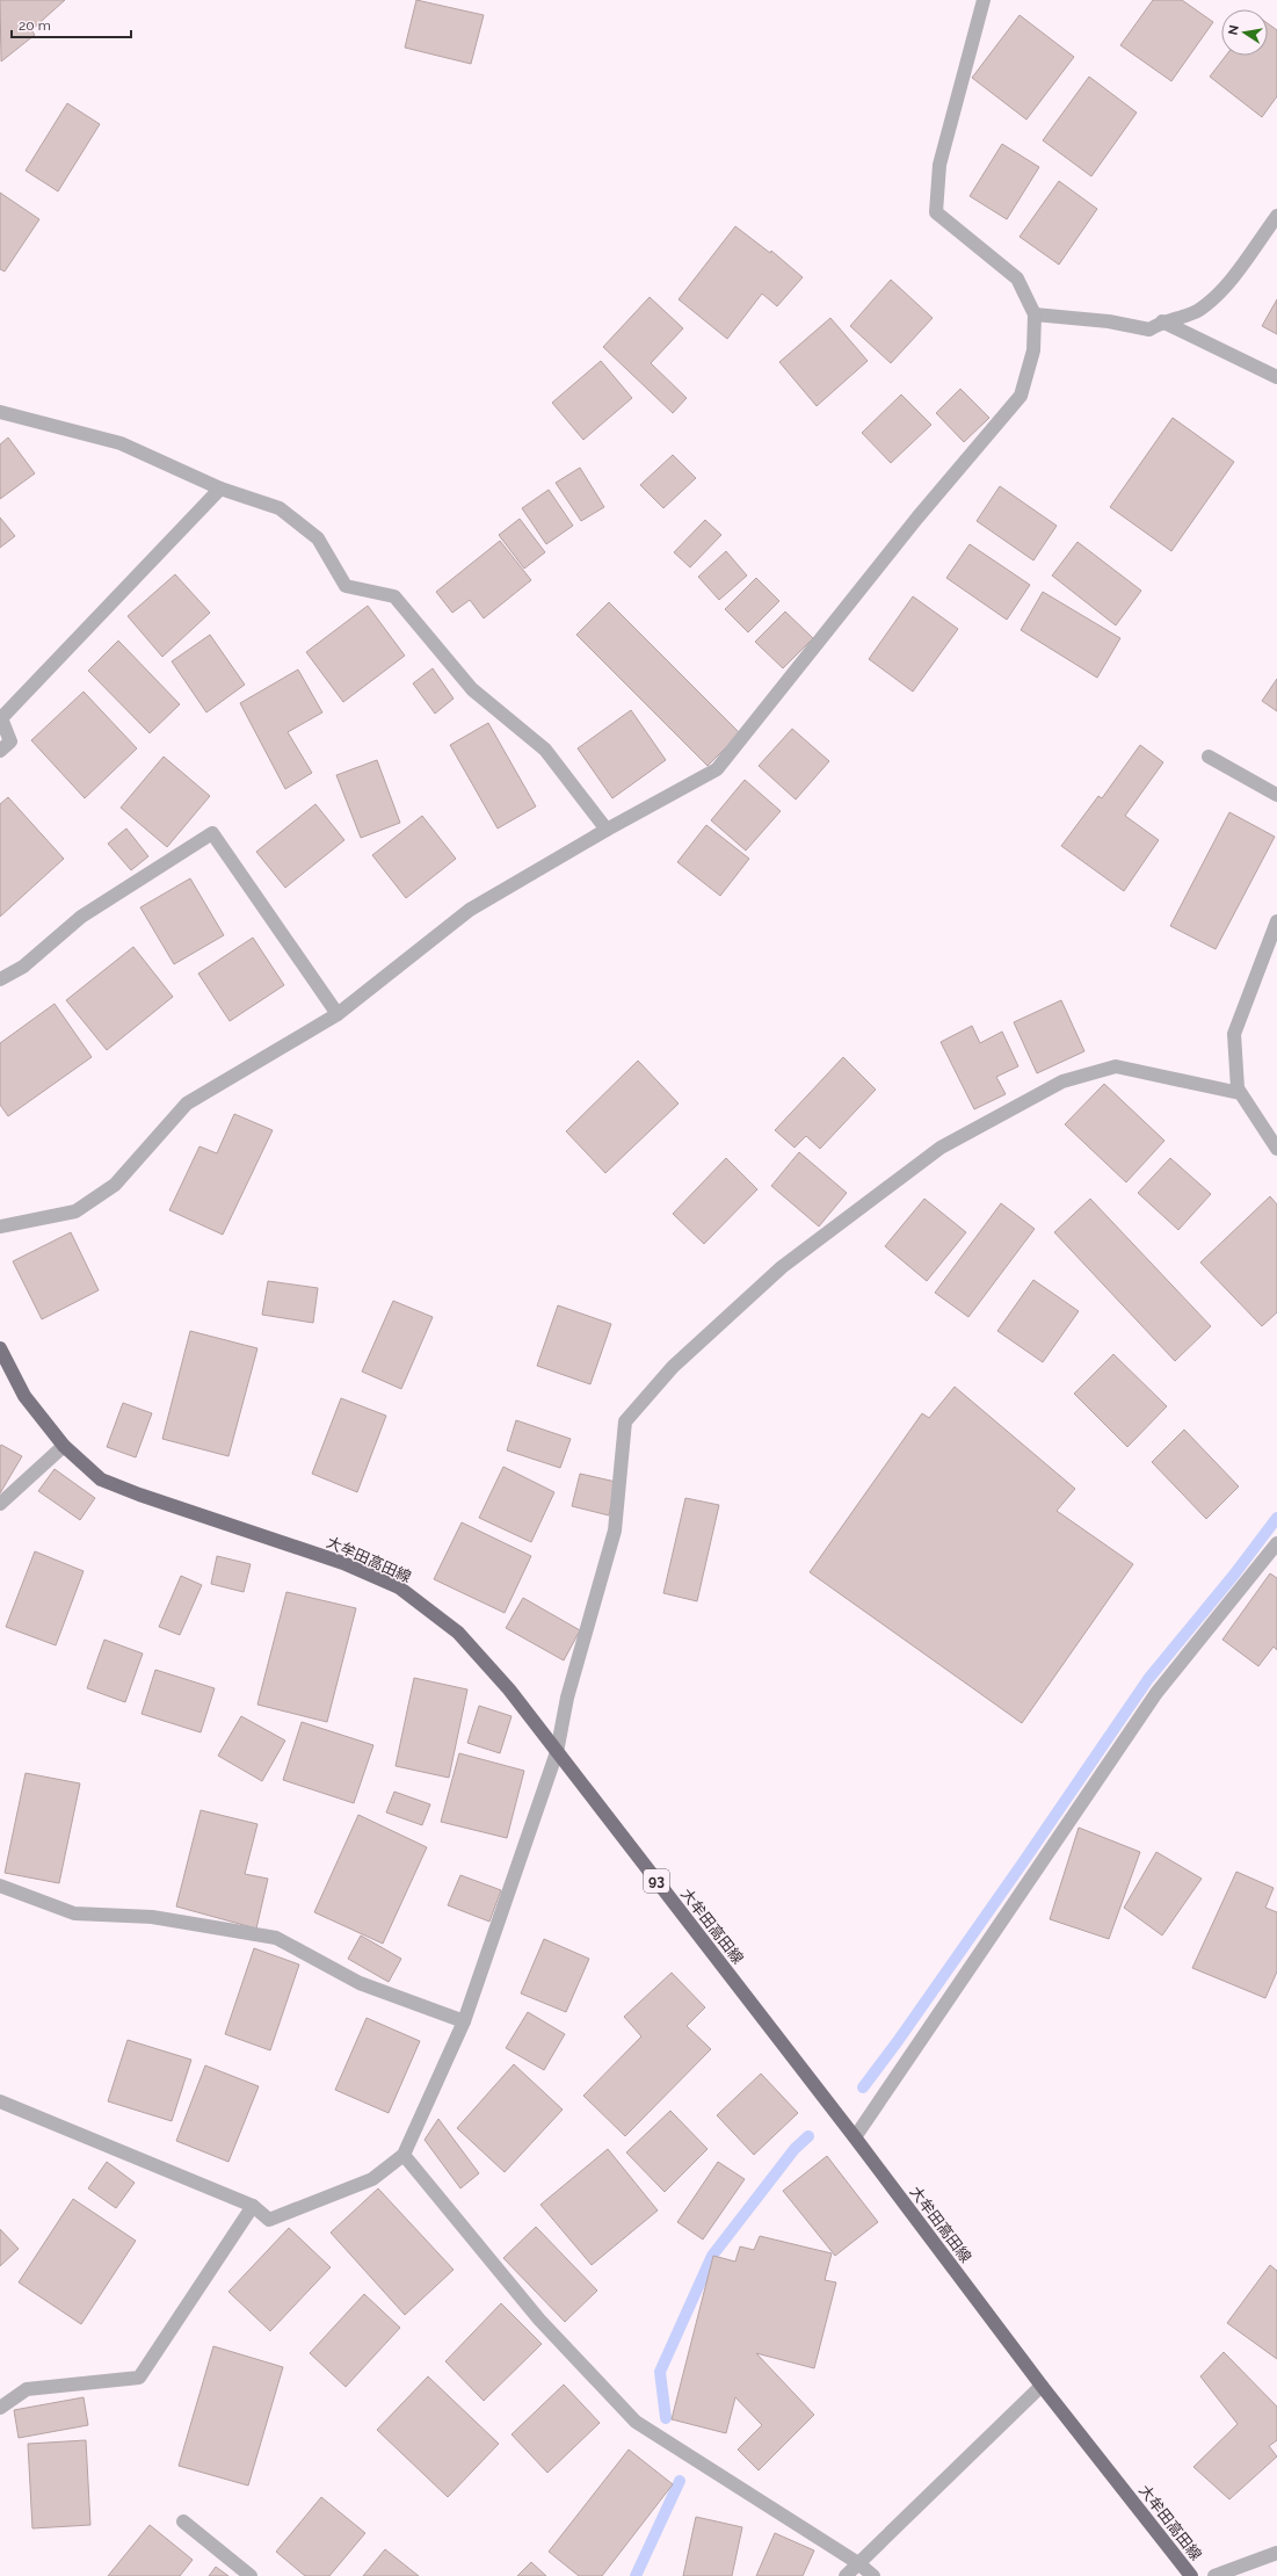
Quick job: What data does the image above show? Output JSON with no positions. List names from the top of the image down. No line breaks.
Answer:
{"streets":{"main road":["大牟田高田線","93"]},"scale_bar":"20 m","north":"left"}
